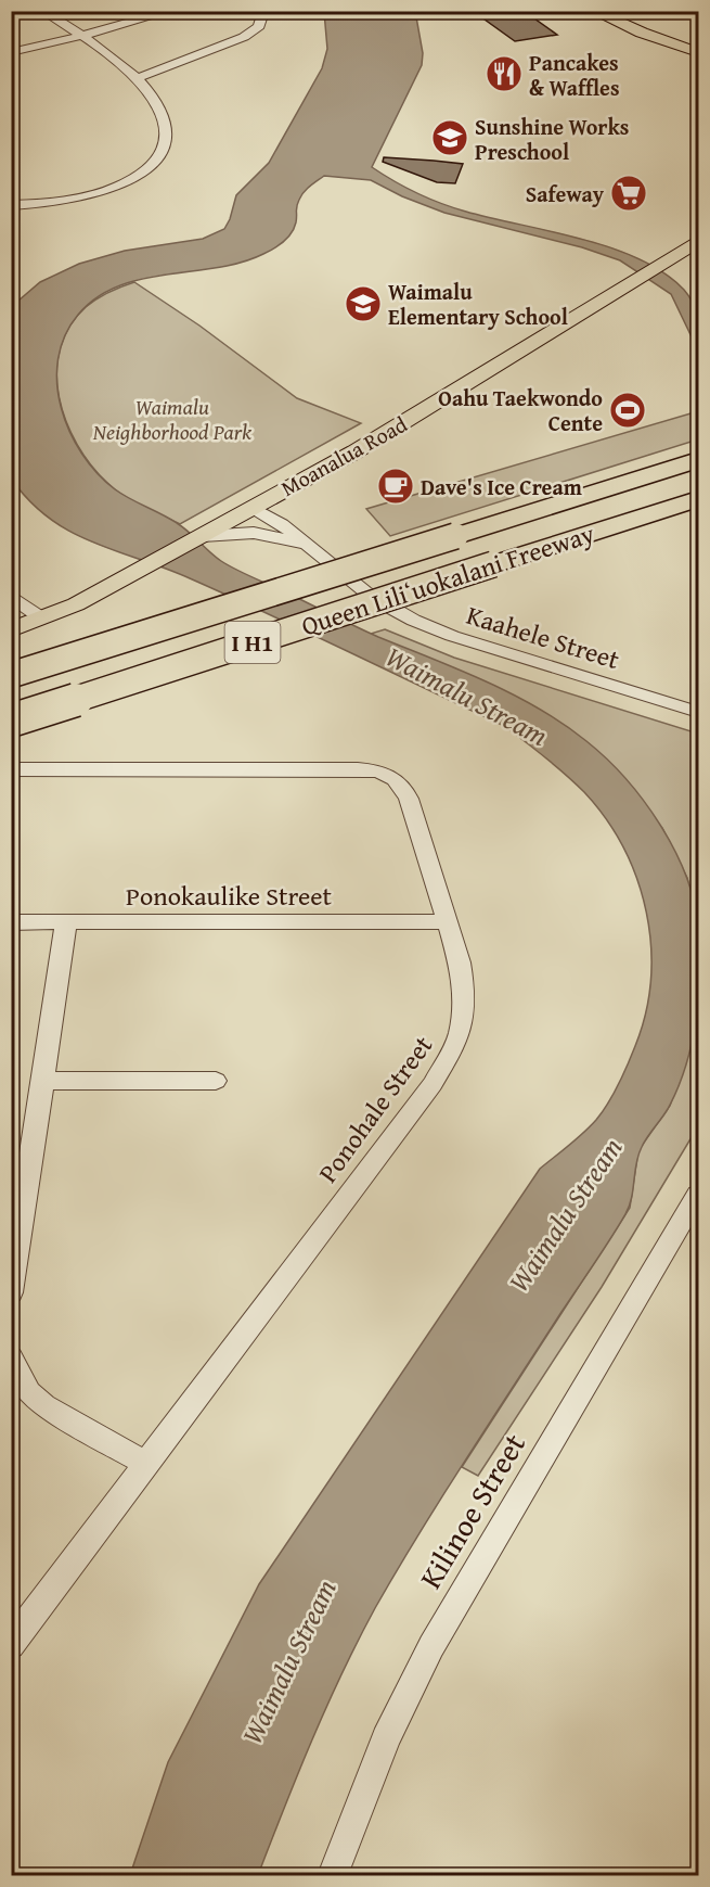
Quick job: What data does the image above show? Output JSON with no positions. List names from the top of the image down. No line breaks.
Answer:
{"streets":{"highway":["Queen Liliʻuokalani Freeway","I H1"],"main road":["Moanalua Road"],"street":["Kaahele Street","Ponokaulike Street","Ponohale Street","Kilinoe Street"]},"crossings":[["Moanalua Road","Kaahele Street"],["Ponokaulike Street","Ponohale Street"]],"water":["Waimalu Stream"],"parks":["Waimalu Neighborhood Park"],"places":{"restaurant":["Pancakes & Waffles"],"school or university":["Sunshine Works Preschool","Waimalu Elementary School"],"supermarket":["Safeway"],"sports":["Oahu Taekwondo Cente"],"cafe":["Dave's Ice Cream"]}}
